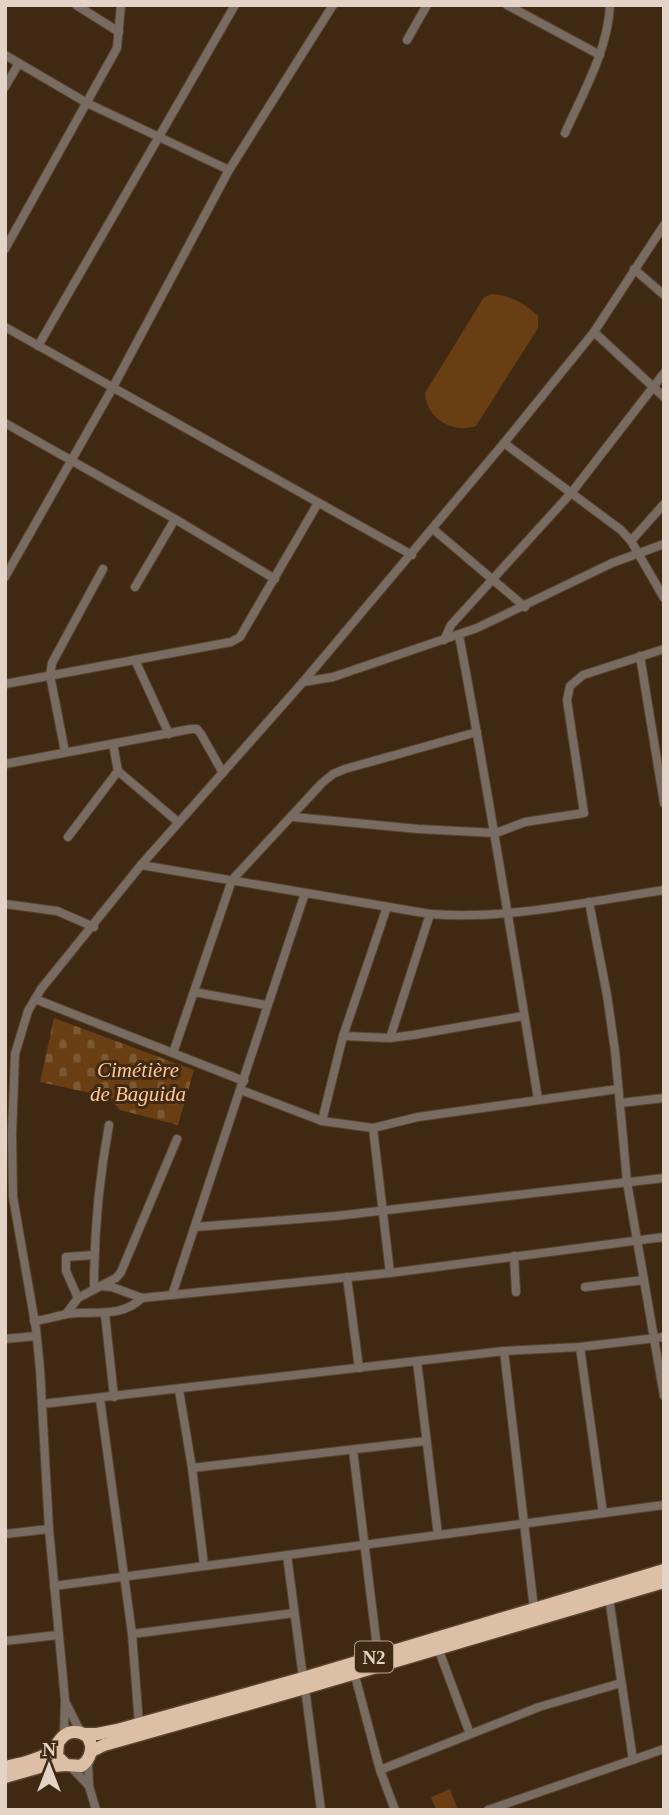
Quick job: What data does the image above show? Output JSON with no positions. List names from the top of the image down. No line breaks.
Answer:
{"streets":{"highway":["N2"]},"parks":["Cimétière de Baguida"],"north":"top"}
